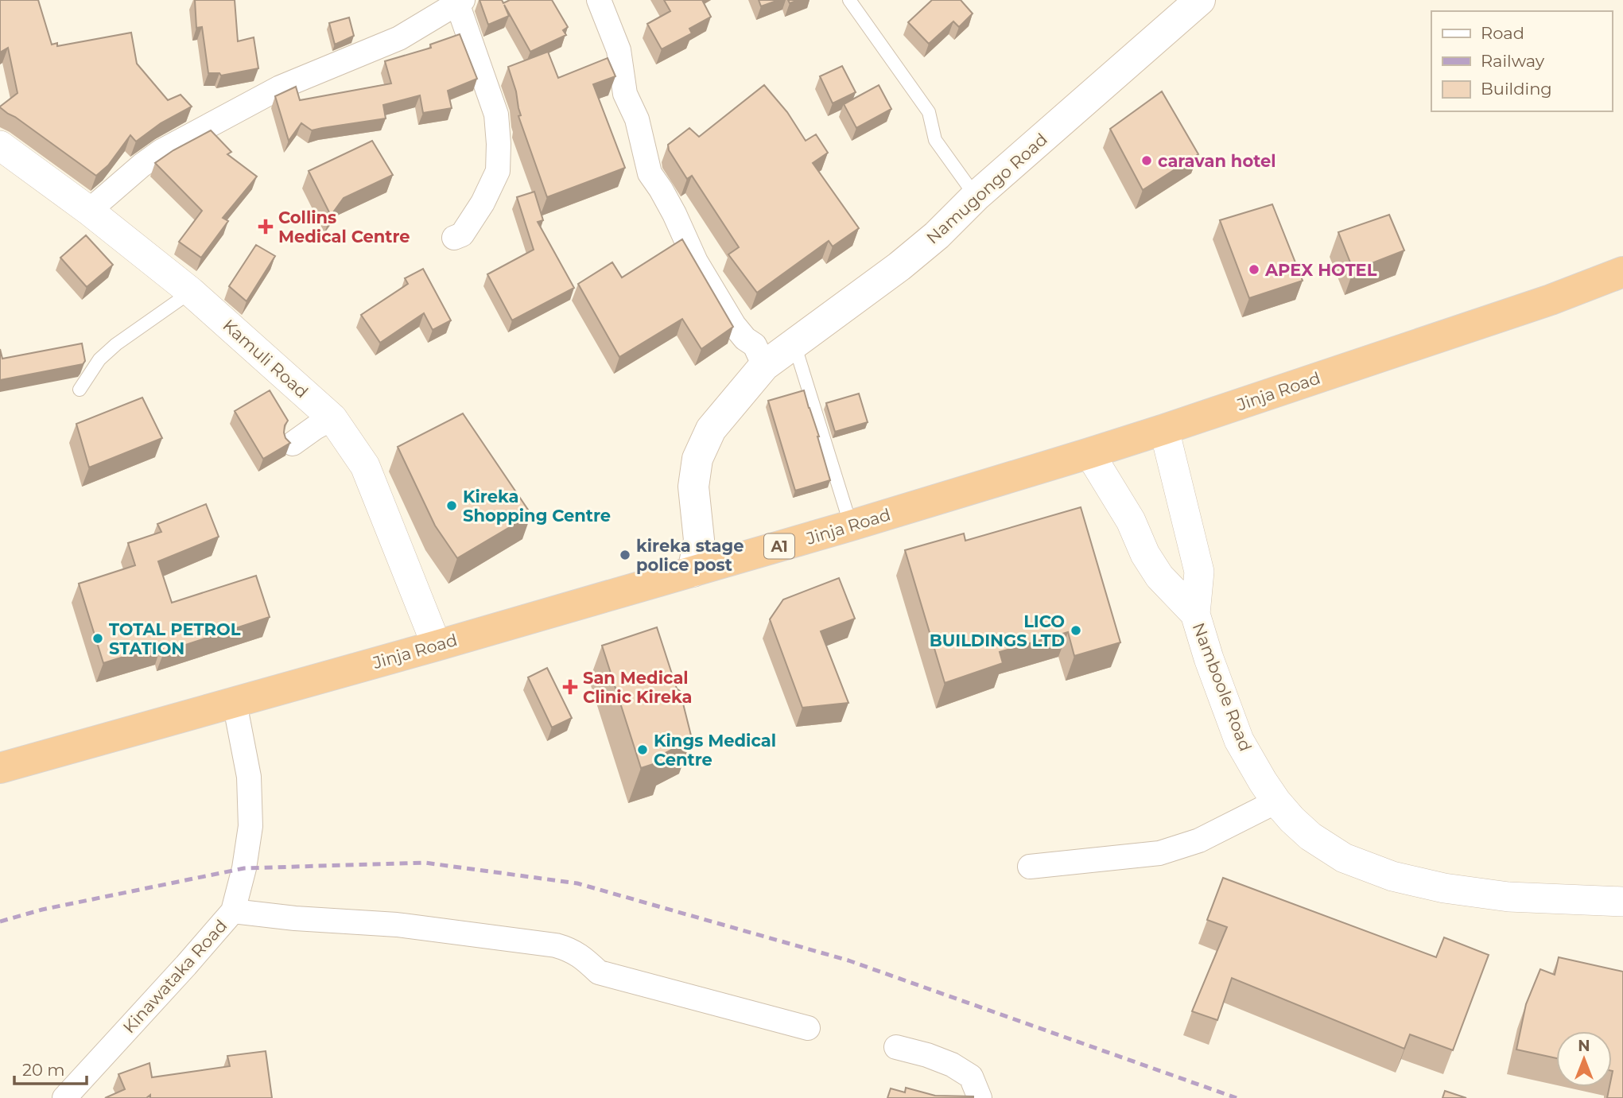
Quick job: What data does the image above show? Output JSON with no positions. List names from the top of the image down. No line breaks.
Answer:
{"streets":{"highway":["Jinja Road","A1"],"main road":["Namugongo Road"],"street":["Kamuli Road","Namboole Road","Kinawataka Road"]},"crossings":[["Namugongo Road","Jinja Road"],["Kamuli Road","Jinja Road"],["Jinja Road","Namboole Road"],["Jinja Road","Kinawataka Road"]],"places":{"other":["caravan hotel","APEX HOTEL","Kireka Shopping Centre","kireka stage police post","LICO BUILDINGS LTD","TOTAL PETROL STATION","Kings Medical Centre"],"health":["Collins Medical Centre","San Medical Clinic Kireka"]},"legend":["Road","Railway","Building"],"scale_bar":"20 m","north":"top"}
